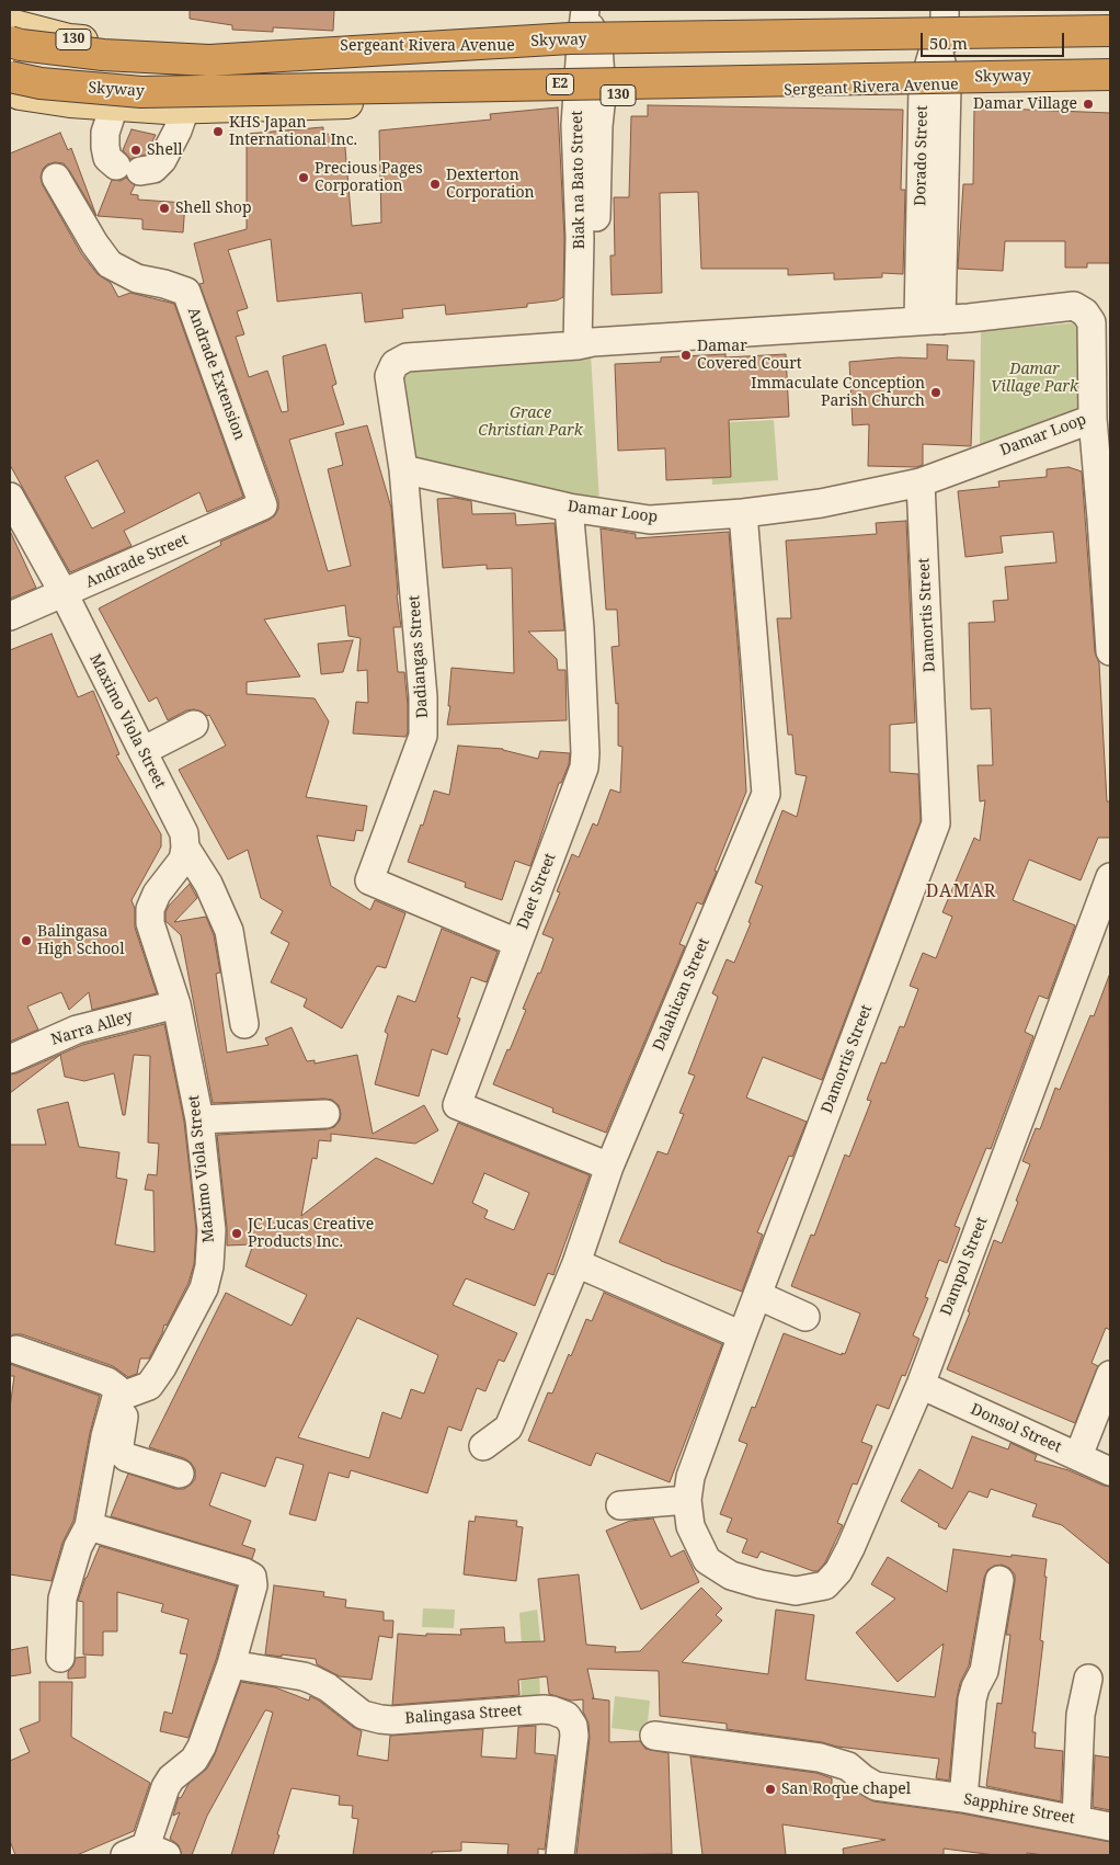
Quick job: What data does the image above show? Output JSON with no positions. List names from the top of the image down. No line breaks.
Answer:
{"streets":{"highway":["Skyway","E2"],"main road":["130","Sergeant Rivera Avenue"],"street":["Dorado Street","Biak na Bato Street","Andrade Extension","Damar Loop","Andrade Street","Damortis Street","Dadiangas Street","Maximo Viola Street","Daet Street","Dalahican Street","Narra Alley","Dampol Street","Donsol Street","Balingasa Street","Sapphire Street"]},"crossings":[["Sergeant Rivera Avenue","Dorado Street"],["Sergeant Rivera Avenue","Biak na Bato Street"],["Dorado Street","Damar Loop"],["Biak na Bato Street","Damar Loop"],["Andrade Extension","Andrade Street"],["Damar Loop","Damortis Street"],["Damar Loop","Dadiangas Street"],["Damar Loop","Daet Street"],["Damar Loop","Dalahican Street"],["Andrade Street","Maximo Viola Street"],["Damortis Street","Dampol Street"],["Dadiangas Street","Daet Street"],["Maximo Viola Street","Narra Alley"],["Daet Street","Dalahican Street"],["Dampol Street","Donsol Street"]],"districts":["DAMAR"],"parks":["Damar Village Park","Grace Christian Park"],"places":["Damar Village","KHS Japan International Inc.","Shell","Precious Pages Corporation","Dexterton Corporation","Shell Shop","Damar Covered Court","Immaculate Conception Parish Church","Balingasa High School","JC Lucas Creative Products Inc.","San Roque chapel"],"scale_bar":"50 m"}
